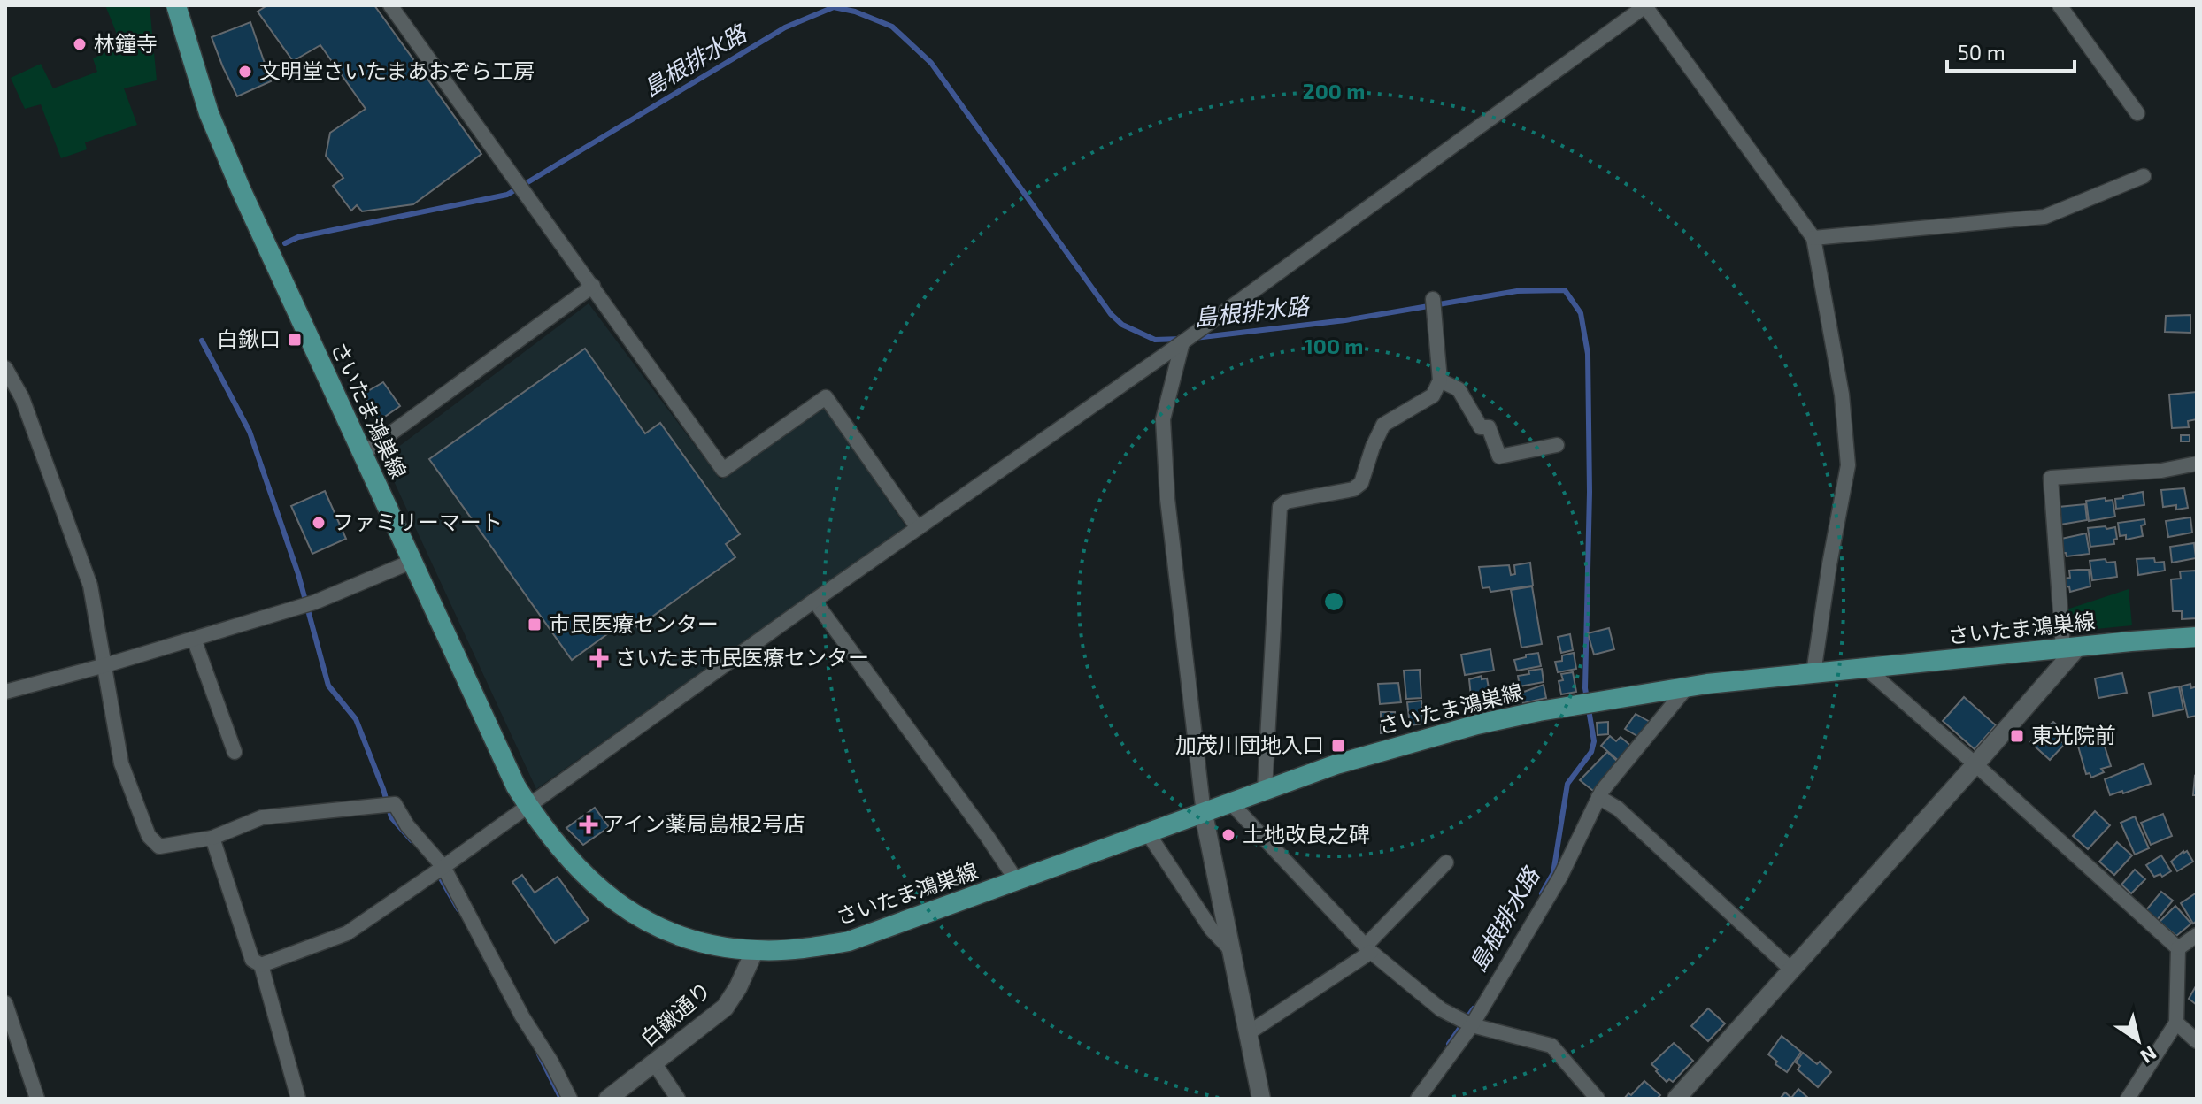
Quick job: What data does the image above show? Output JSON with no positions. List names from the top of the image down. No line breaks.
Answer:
{"streets":{"main road":["さいたま鴻巣線"],"street":["白鍬通り"]},"crossings":[["さいたま鴻巣線","白鍬通り"]],"water":["島根排水路"],"places":{"other":["林鐘寺","文明堂さいたまあおぞら工房","ファミリーマート","土地改良之碑"],"transit":["白鍬口","市民医療センター","東光院前","加茂川団地入口"],"health":["さいたま市民医療センター","アイン薬局島根2号店"]},"scale_bar":"50 m","north":"bottom right","rings":["200 m","100 m"]}
